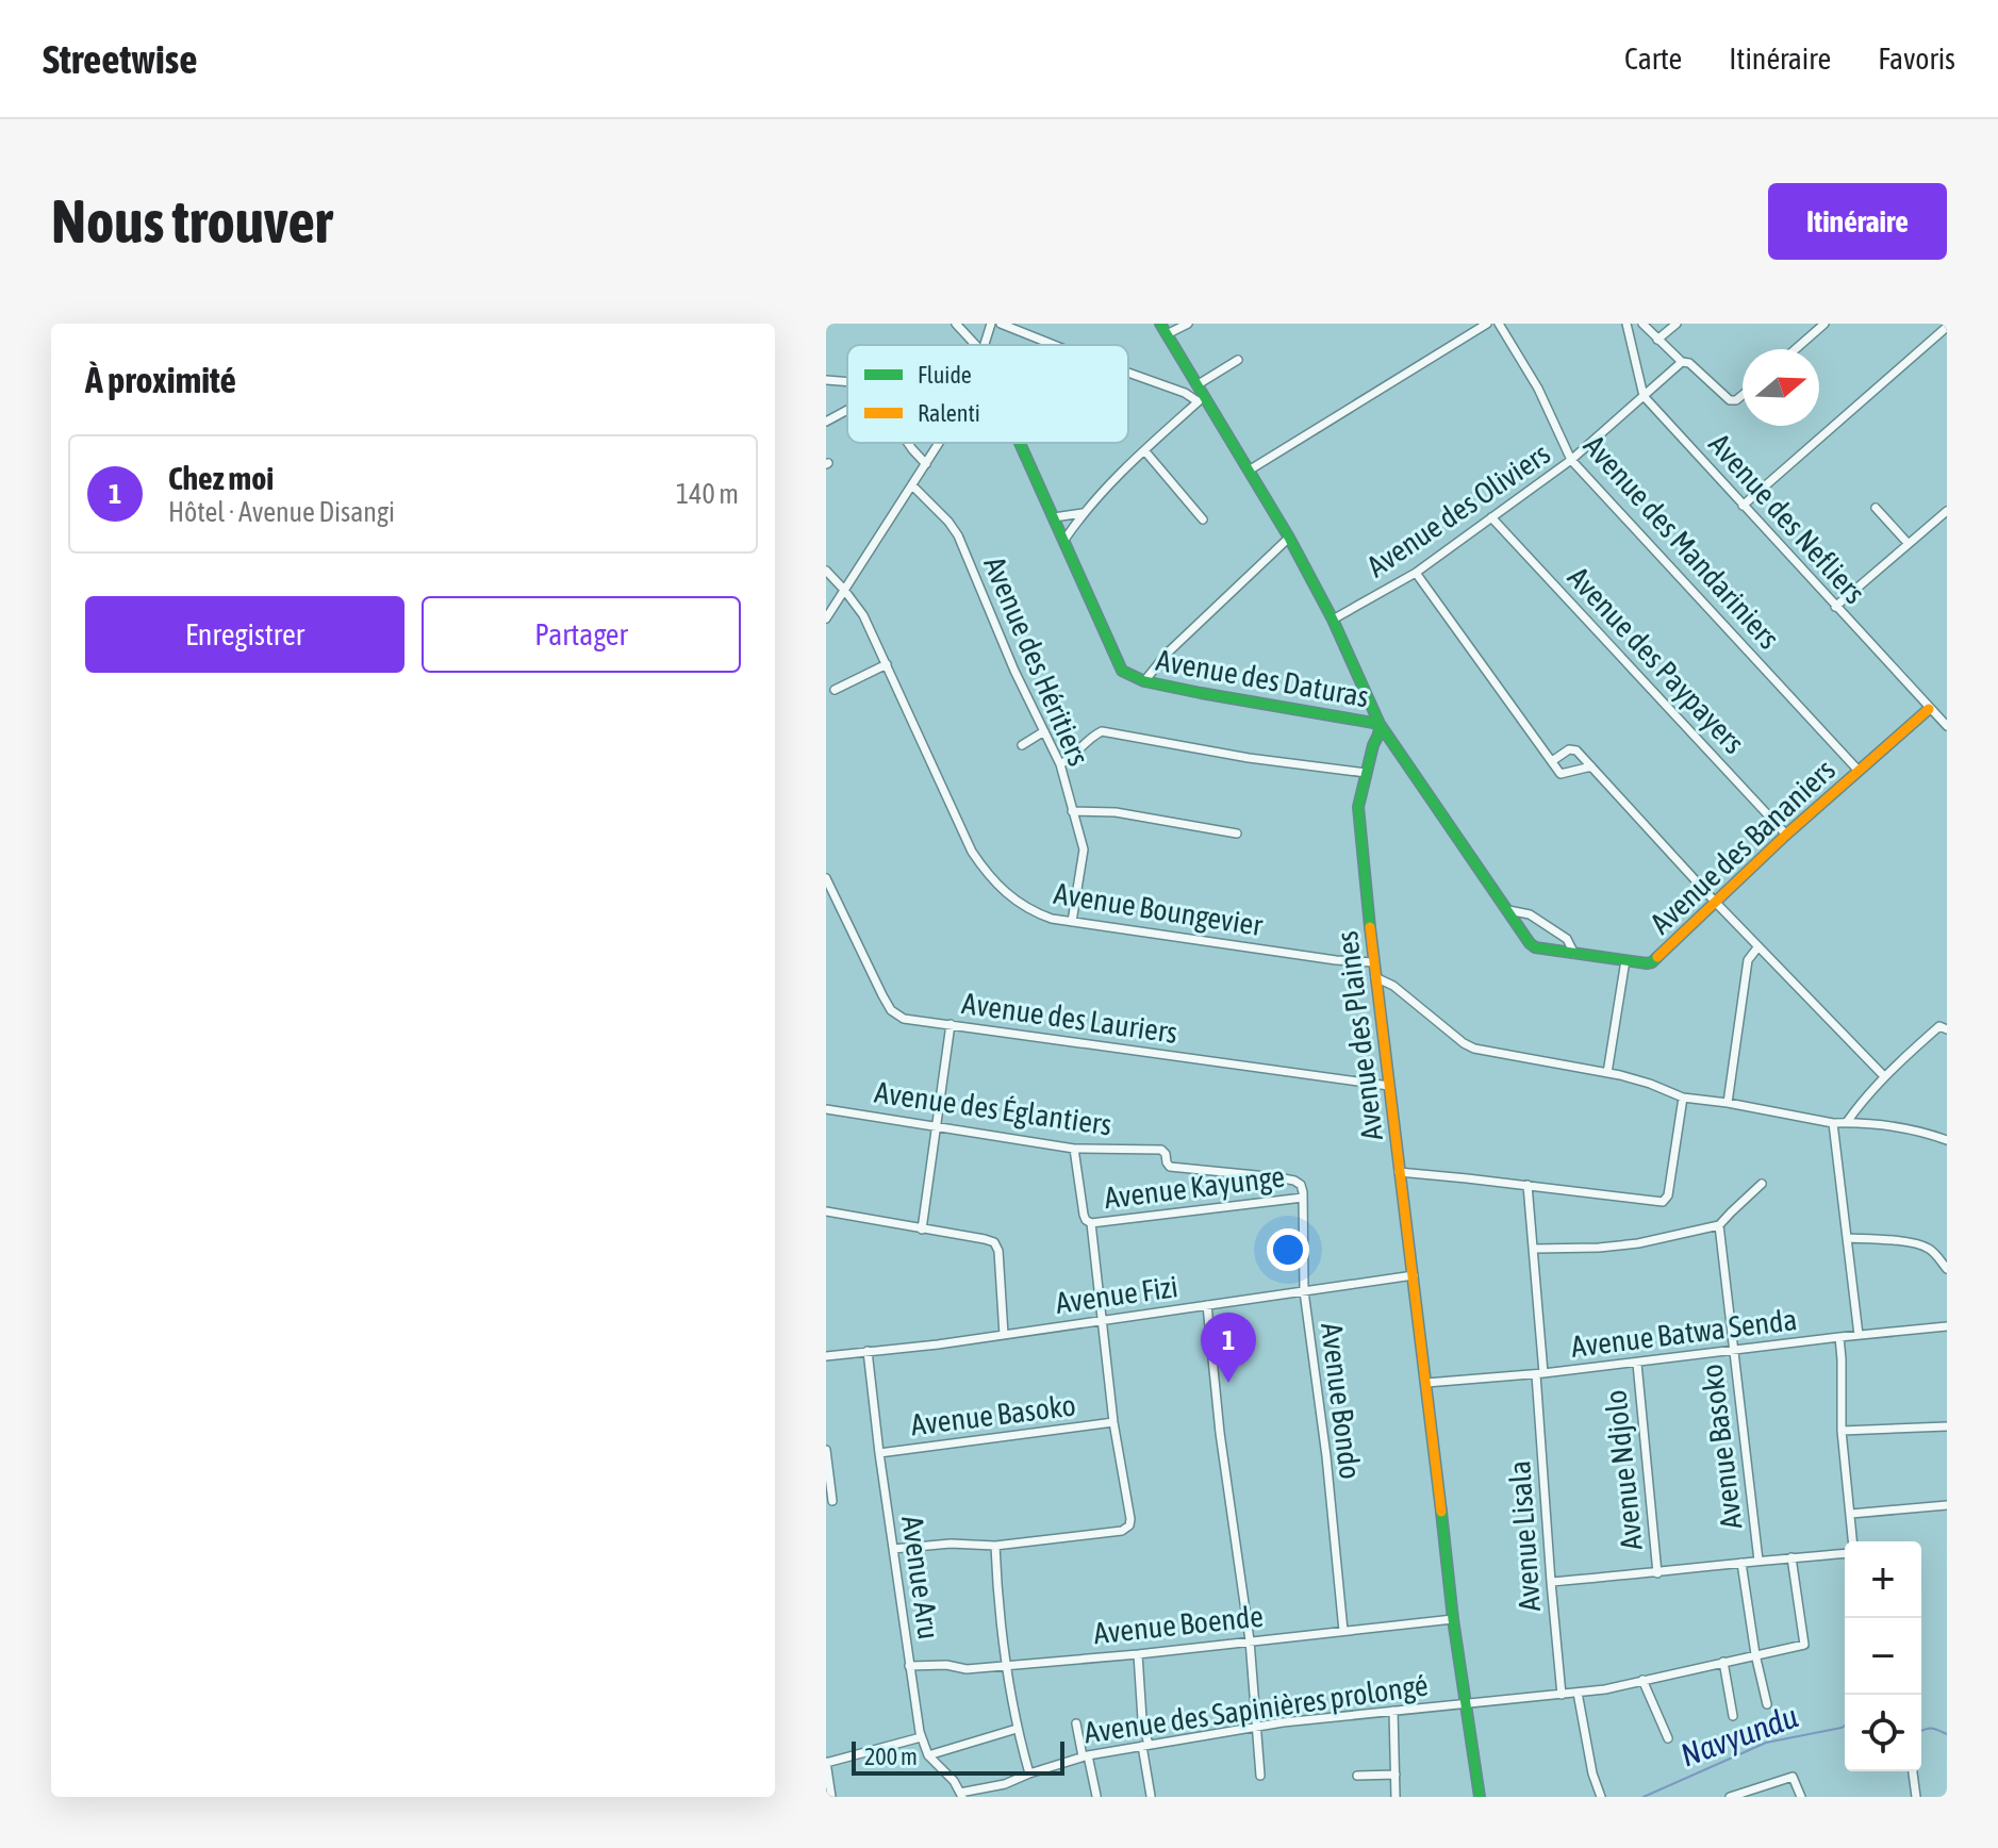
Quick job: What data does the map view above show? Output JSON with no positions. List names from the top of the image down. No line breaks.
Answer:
{"streets":{"street":["Avenue des Oliviers","Avenue des Nefliers","Avenue des Mandariniers","Avenue des Paypayers","Avenue des Héritiers","Avenue des Daturas","Avenue des Bananiers","Avenue Boungevier","Avenue des Lauriers","Avenue des Plaines","Avenue des Églantiers","Avenue Kayunge","Avenue Fizi","Avenue Batwa Senda","Avenue Bondo","Avenue Basoko","Avenue Ndjolo","Avenue Lisala","Avenue Aru","Avenue Boende","Avenue des Sapinières prolongé"]},"crossings":[["Avenue des Oliviers","Avenue des Nefliers"],["Avenue des Oliviers","Avenue des Mandariniers"],["Avenue des Oliviers","Avenue des Paypayers"],["Avenue des Nefliers","Avenue des Bananiers"],["Avenue des Mandariniers","Avenue des Bananiers"],["Avenue des Paypayers","Avenue des Bananiers"],["Avenue des Héritiers","Avenue Boungevier"],["Avenue des Daturas","Avenue des Bananiers"],["Avenue des Daturas","Avenue des Plaines"],["Avenue des Bananiers","Avenue des Plaines"],["Avenue Boungevier","Avenue des Plaines"],["Avenue des Lauriers","Avenue des Plaines"],["Avenue des Plaines","Avenue Fizi"],["Avenue des Plaines","Avenue Batwa Senda"],["Avenue des Plaines","Avenue Boende"],["Avenue des Plaines","Avenue des Sapinières prolongé"],["Avenue des Églantiers","Avenue Bondo"],["Avenue Kayunge","Avenue Bondo"],["Avenue Fizi","Avenue Bondo"],["Avenue Fizi","Avenue Aru"],["Avenue Batwa Senda","Avenue Basoko"],["Avenue Batwa Senda","Avenue Ndjolo"],["Avenue Batwa Senda","Avenue Lisala"],["Avenue Bondo","Avenue Boende"],["Avenue Basoko","Avenue Aru"],["Avenue Lisala","Avenue des Sapinières prolongé"],["Avenue Aru","Avenue Boende"],["Avenue Aru","Avenue des Sapinières prolongé"]],"water":["Navyundu"],"legend":["Fluide","Ralenti"],"scale_bar":"200 m","north":"right","page":{"header":"Streetwise","nav":["Carte","Itinéraire","Favoris"],"buttons":["Itinéraire",["Enregistrer","Partager"]],"title":"Nous trouver","heading":"À proximité","list":[{"mark":"1","name":"Chez moi","note":"Hôtel · Avenue Disangi","value":"140 m"}],"pins":"1","map_buttons":["+","−"],"scale":"200 m"}}
